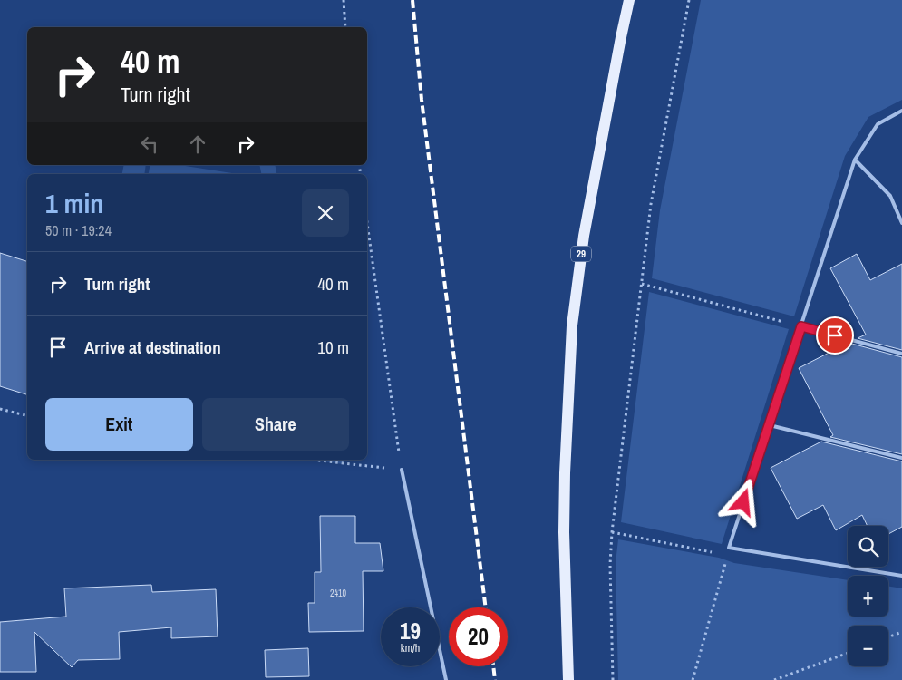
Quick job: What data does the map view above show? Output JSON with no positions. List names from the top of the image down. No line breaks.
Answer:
{"streets":{"main road":["29"]},"house_numbers":["2410"],"page":{"turn":["40 m","Turn right"],"heading":["1 min","50 m · 19:24"],"list":[{"name":"Turn right","value":"40 m"},{"name":"Arrive at destination","value":"10 m"}],"buttons":["Exit","Share"],"map_buttons":["+","−"],"speed":"19 km/h","limit":"20"}}
